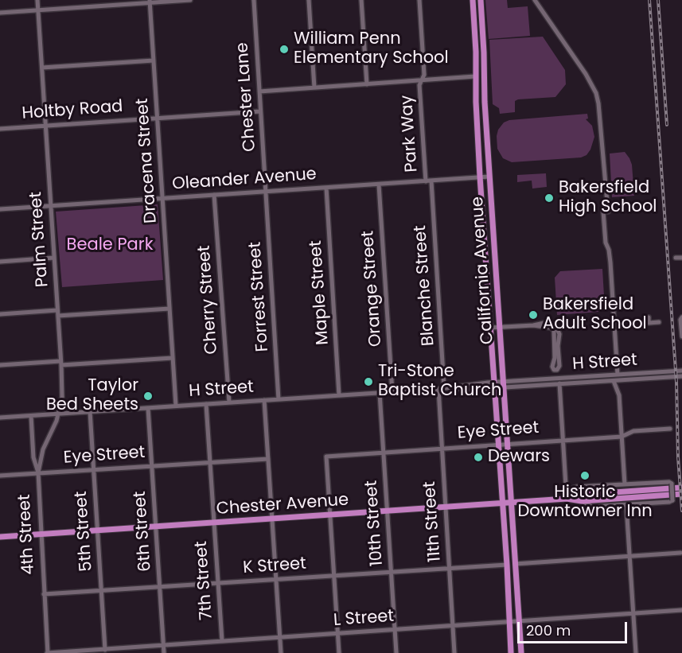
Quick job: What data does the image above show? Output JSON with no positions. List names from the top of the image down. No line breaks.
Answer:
{"streets":{"main road":["California Avenue","Chester Avenue"],"street":["Chester Lane","Holtby Road","Park Way","Dracena Street","Oleander Avenue","Palm Street","Blanche Street","Orange Street","Maple Street","Forrest Street","Cherry Street","H Street","Eye Street","11th Street","10th Street","5th Street","6th Street","4th Street","K Street","7th Street","L Street"]},"crossings":[["Chester Lane","Holtby Road"],["Chester Lane","Oleander Avenue"],["Chester Lane","Forrest Street"],["Holtby Road","Dracena Street"],["Holtby Road","Palm Street"],["Park Way","Oleander Avenue"],["Park Way","Blanche Street"],["Dracena Street","Oleander Avenue"],["Dracena Street","H Street"],["Oleander Avenue","Palm Street"],["Oleander Avenue","California Avenue"],["Oleander Avenue","Blanche Street"],["Oleander Avenue","Orange Street"],["Oleander Avenue","Maple Street"],["Oleander Avenue","Forrest Street"],["Oleander Avenue","Cherry Street"],["Palm Street","H Street"],["Palm Street","Eye Street"],["Palm Street","4th Street"],["California Avenue","H Street"],["California Avenue","Eye Street"],["California Avenue","Chester Avenue"],["California Avenue","K Street"],["California Avenue","L Street"],["Blanche Street","H Street"],["Orange Street","H Street"],["Maple Street","H Street"],["Forrest Street","H Street"],["Cherry Street","H Street"],["H Street","11th Street"],["H Street","10th Street"],["H Street","5th Street"],["H Street","6th Street"],["H Street","4th Street"],["H Street","7th Street"],["Eye Street","Chester Avenue"],["Eye Street","11th Street"],["Eye Street","10th Street"],["Eye Street","5th Street"],["Eye Street","6th Street"],["Eye Street","4th Street"],["Eye Street","7th Street"],["Chester Avenue","11th Street"],["Chester Avenue","10th Street"],["Chester Avenue","5th Street"],["Chester Avenue","6th Street"],["Chester Avenue","4th Street"],["Chester Avenue","7th Street"],["11th Street","K Street"],["11th Street","L Street"],["10th Street","K Street"],["10th Street","L Street"],["5th Street","K Street"],["5th Street","L Street"],["6th Street","K Street"],["6th Street","L Street"],["4th Street","K Street"],["4th Street","L Street"],["K Street","7th Street"],["7th Street","L Street"]],"parks":["Beale Park"],"places":["William Penn Elementary School","Bakersfield High School","Bakersfield Adult School","Tri-Stone Baptist Church","Taylor Bed Sheets","Dewars","Historic Downtowner Inn"],"scale_bar":"200 m"}
